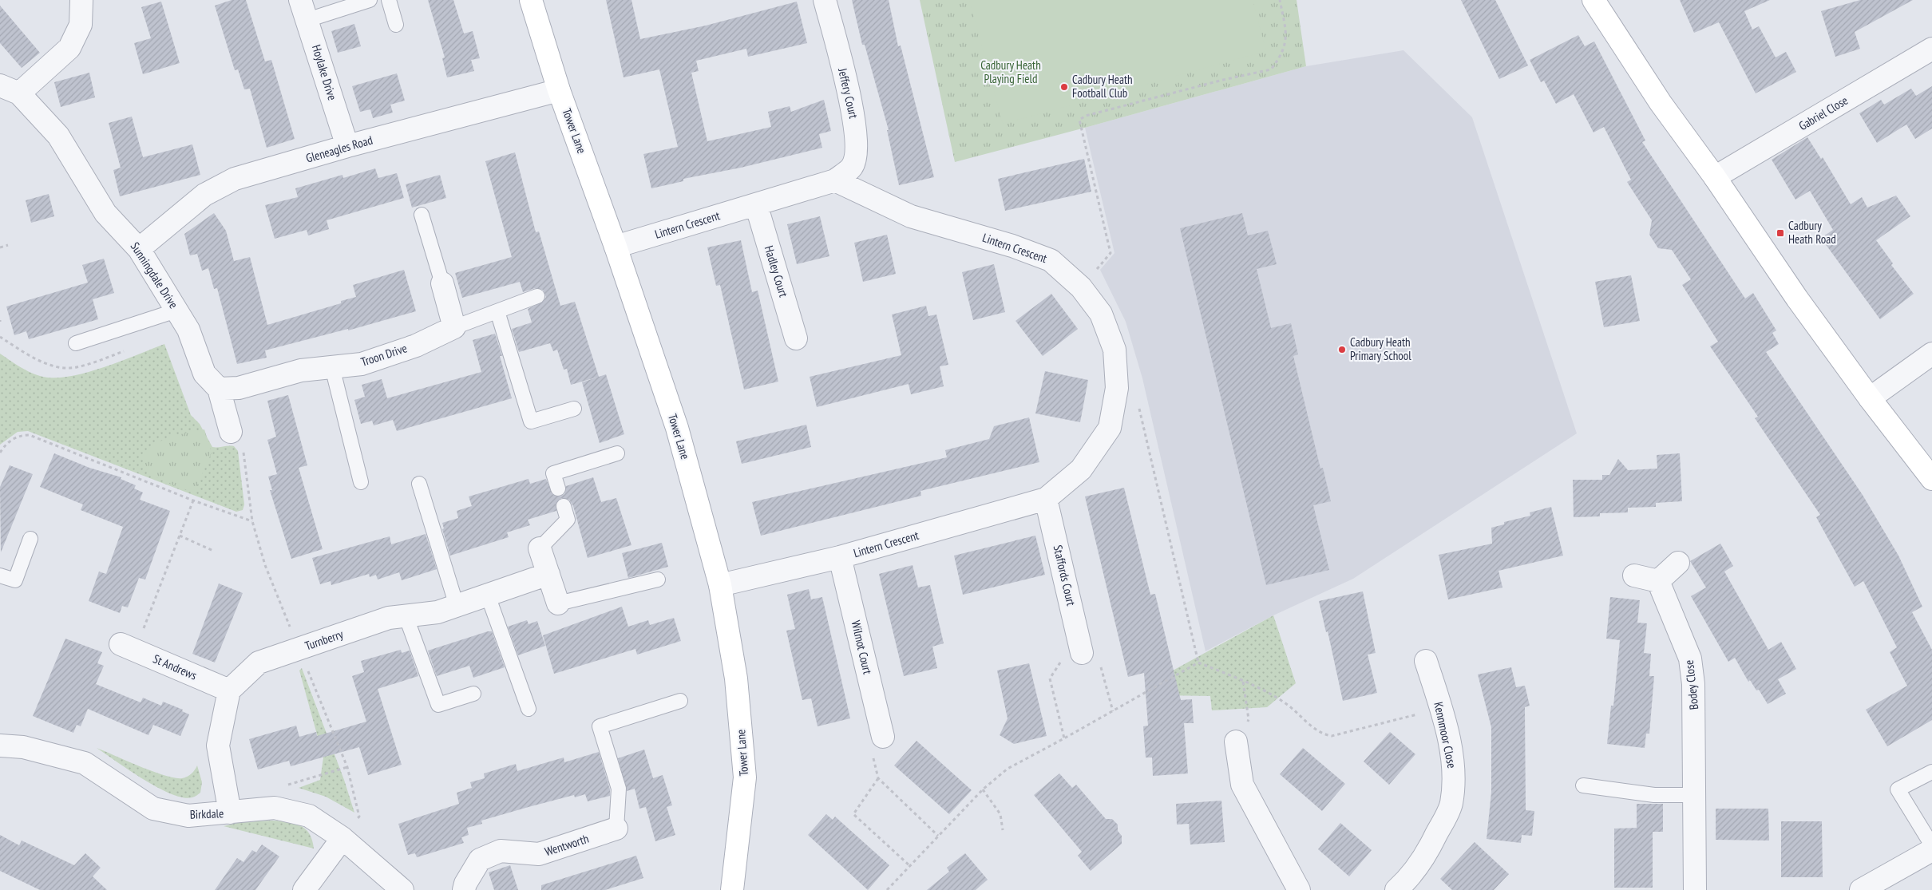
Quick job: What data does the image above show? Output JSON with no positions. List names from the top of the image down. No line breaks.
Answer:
{"streets":{"street":["Hoylake Drive","Jeffery Court","Gabriel Close","Tower Lane","Gleneagles Road","Lintern Crescent","Hadley Court","Sunningdale Drive","Troon Drive","Staffords Court","Turnberry","Wilmot Court","St Andrews","Bodey Close","Kennmoor Close","Birkdale","Wentworth"]},"crossings":[["Hoylake Drive","Gleneagles Road"],["Jeffery Court","Lintern Crescent"],["Tower Lane","Gleneagles Road"],["Tower Lane","Lintern Crescent"],["Gleneagles Road","Sunningdale Drive"],["Lintern Crescent","Hadley Court"],["Lintern Crescent","Staffords Court"],["Lintern Crescent","Wilmot Court"],["Sunningdale Drive","Troon Drive"],["Turnberry","St Andrews"]],"parks":["Cadbury Heath Playing Field"],"places":{"other":["Cadbury Heath Football Club","Cadbury Heath Primary School"],"transit":["Cadbury Heath Road"]}}
